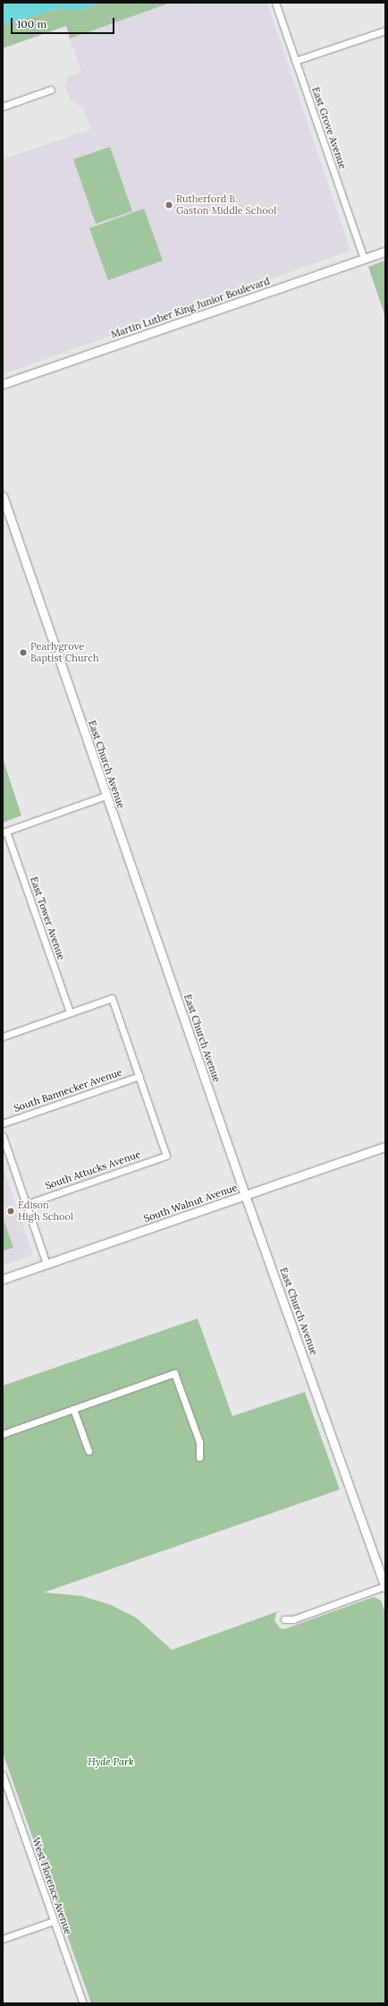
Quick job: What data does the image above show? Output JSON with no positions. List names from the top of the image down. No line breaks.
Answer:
{"streets":{"street":["East Grove Avenue","Martin Luther King Junior Boulevard","East Church Avenue","East Tower Avenue","South Bannecker Avenue","South Attucks Avenue","South Walnut Avenue","West Florence Avenue"]},"crossings":[["East Grove Avenue","Martin Luther King Junior Boulevard"],["East Church Avenue","South Walnut Avenue"],["South Bannecker Avenue","South Attucks Avenue"]],"parks":["Hyde Park"],"places":["Rutherford B. Gaston Middle School","Pearlygrove Baptist Church","Edison High School"],"scale_bar":"100 m"}
